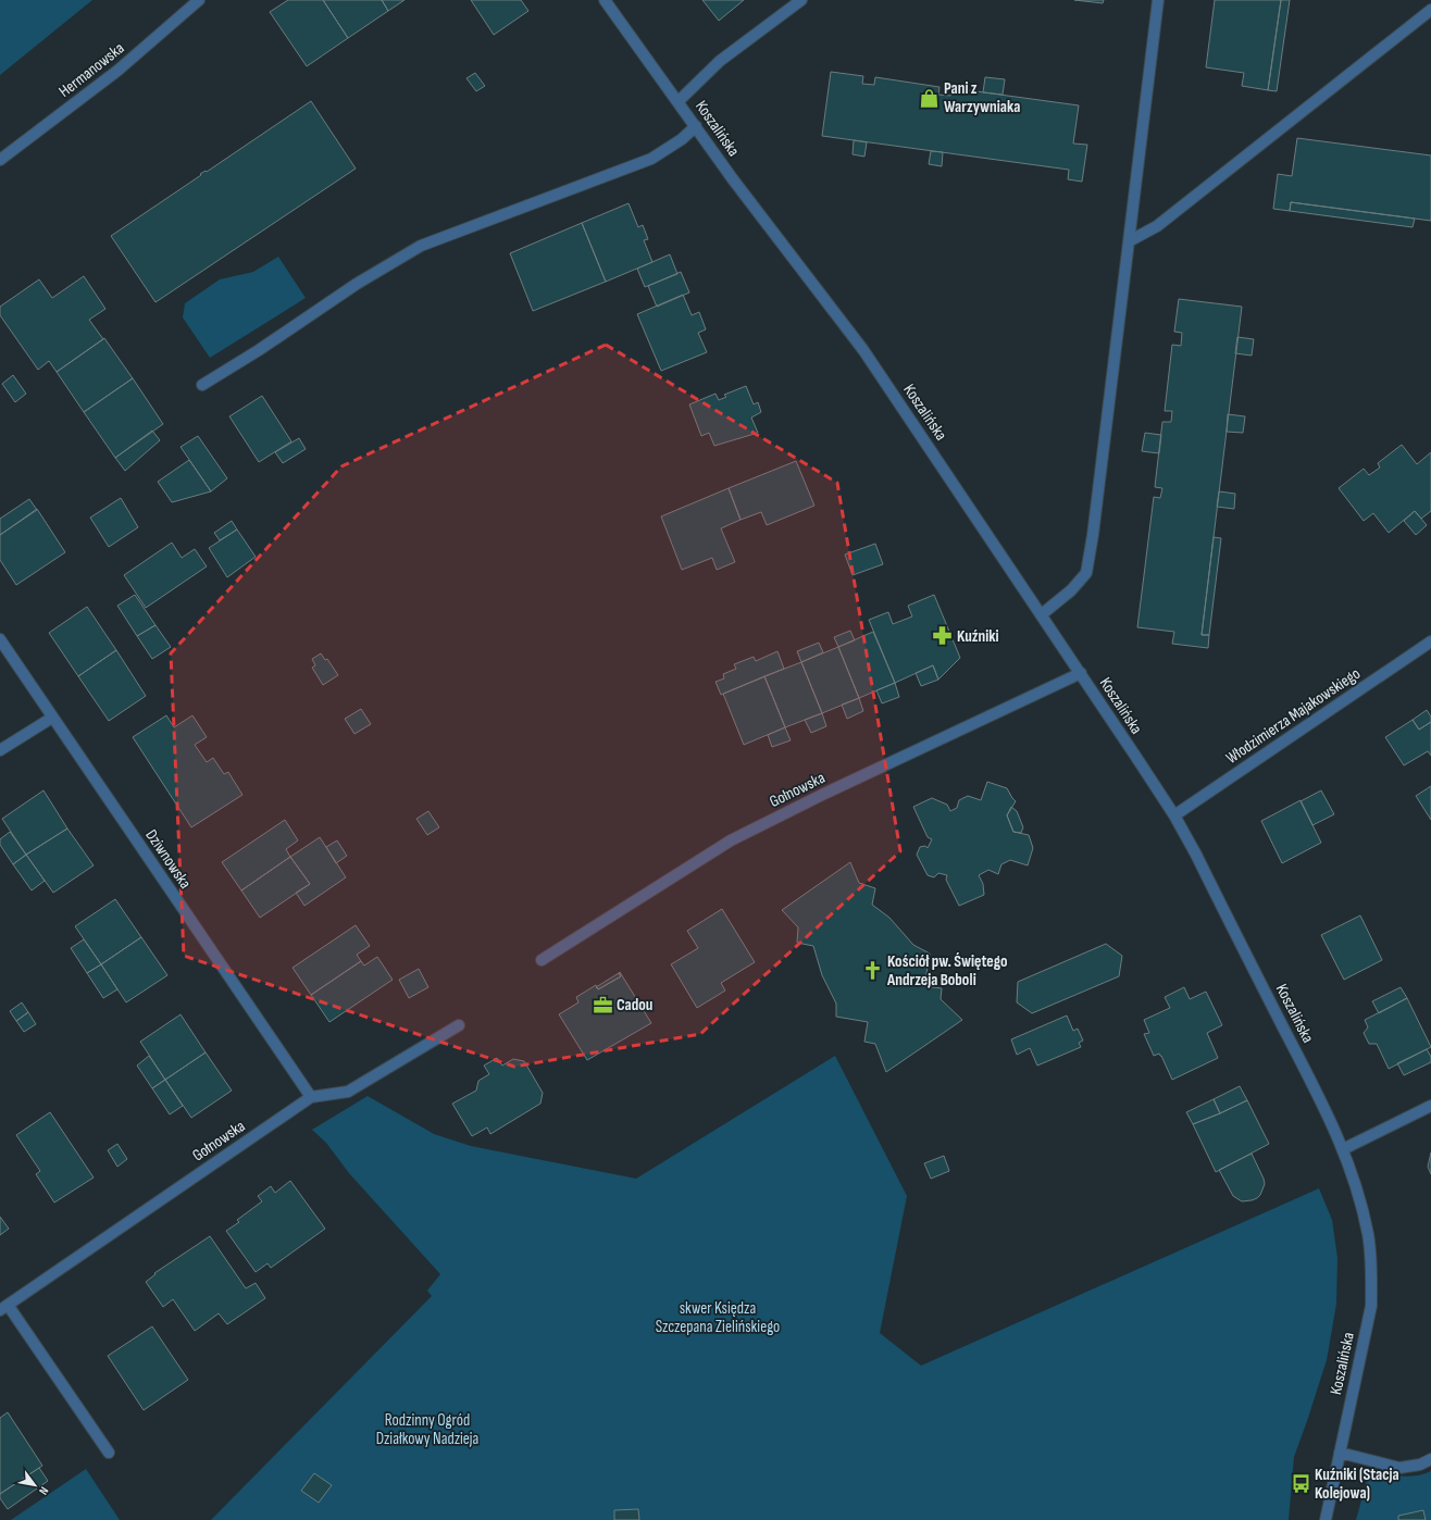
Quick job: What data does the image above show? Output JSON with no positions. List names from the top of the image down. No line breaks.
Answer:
{"streets":{"street":["Hermanowska","Koszalińska","Włodzimierza Majakowskiego","Gołnowska","Dziwnowska"]},"crossings":[["Koszalińska","Włodzimierza Majakowskiego"],["Koszalińska","Gołnowska"],["Gołnowska","Dziwnowska"]],"parks":["skwer Księdza Szczepana Zielińskiego","Rodzinny Ogród Działkowy Nadzieja"],"places":{"shop":["Pani z Warzywniaka"],"pharmacy":["Kuźniki"],"church":["Kościół pw. Świętego Andrzeja Boboli"],"office":["Cadou"],"bus stop":["Kuźniki (Stacja Kolejowa)"]},"north":"bottom right"}
